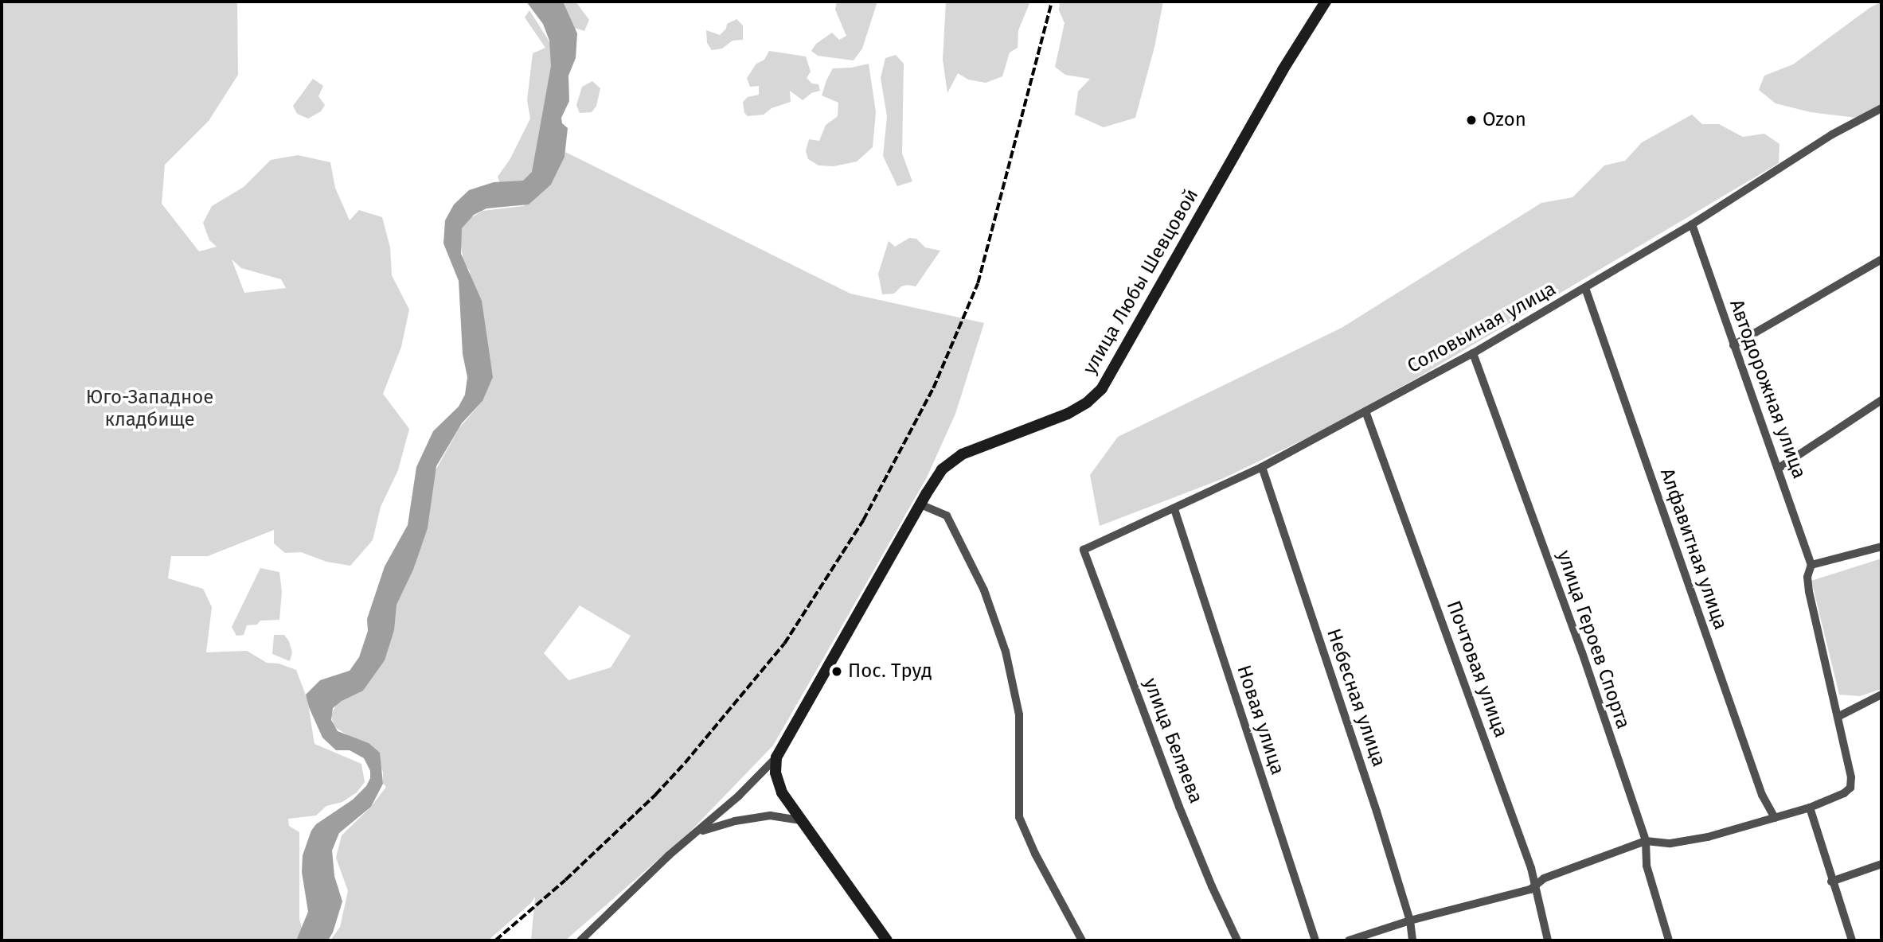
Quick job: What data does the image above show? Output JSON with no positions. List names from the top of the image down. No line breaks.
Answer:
{"streets":{"street":["улица Любы Шевцовой","Соловьиная улица","Автодорожная улица","Алфавитная улица","улица Героев Спорта","Почтовая улица","Небесная улица","Новая улица","улица Беляева"]},"crossings":[["Соловьиная улица","Автодорожная улица"],["Соловьиная улица","Алфавитная улица"],["Соловьиная улица","улица Героев Спорта"],["Соловьиная улица","Почтовая улица"],["Соловьиная улица","Небесная улица"],["Соловьиная улица","Новая улица"],["Соловьиная улица","улица Беляева"]],"parks":["Юго-Западное кладбище"],"places":["Ozon","Пос. Труд"]}
